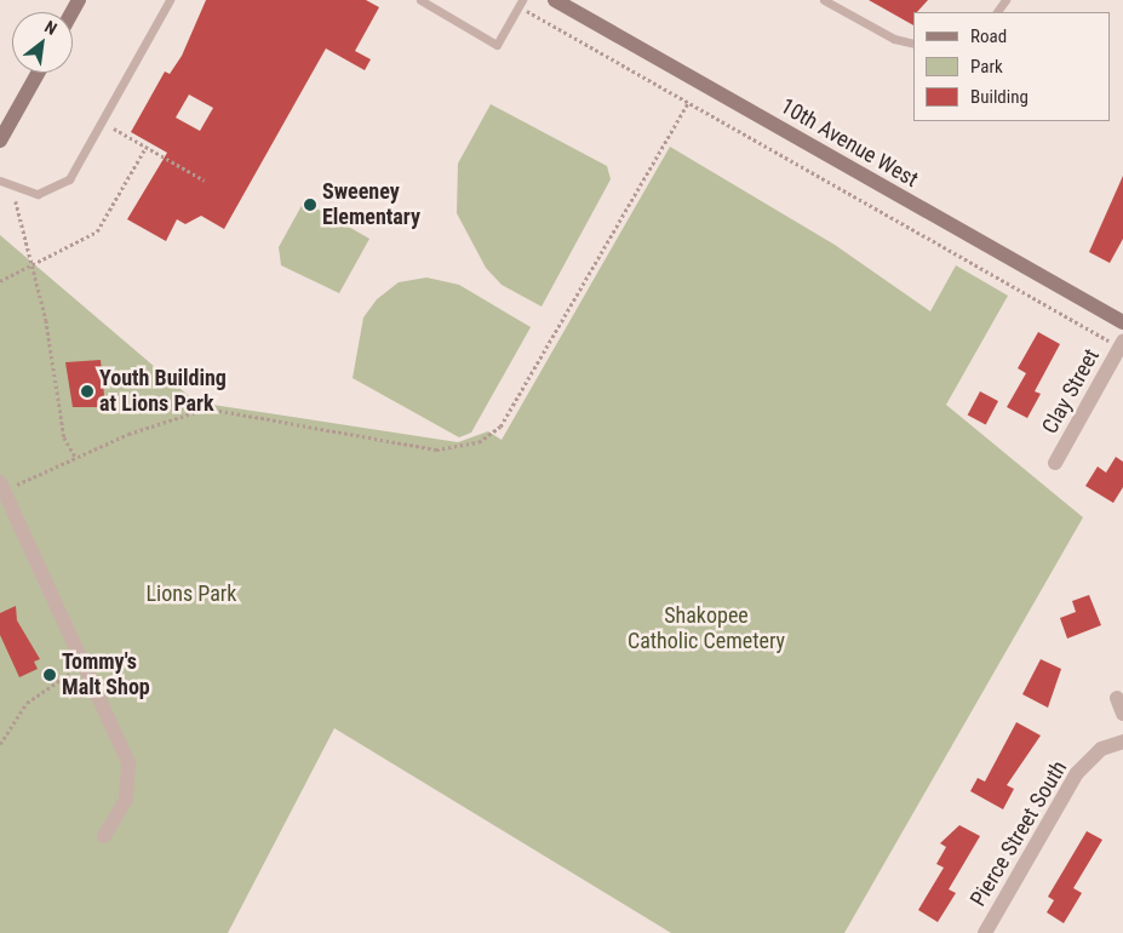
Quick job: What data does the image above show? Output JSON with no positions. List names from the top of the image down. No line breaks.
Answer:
{"streets":{"main road":["10th Avenue West"],"street":["Clay Street","Pierce Street South"]},"parks":["Lions Park","Shakopee Catholic Cemetery"],"places":["Sweeney Elementary","Youth Building at Lions Park","Tommy's Malt Shop"],"legend":["Road","Park","Building"],"north":"top right"}
